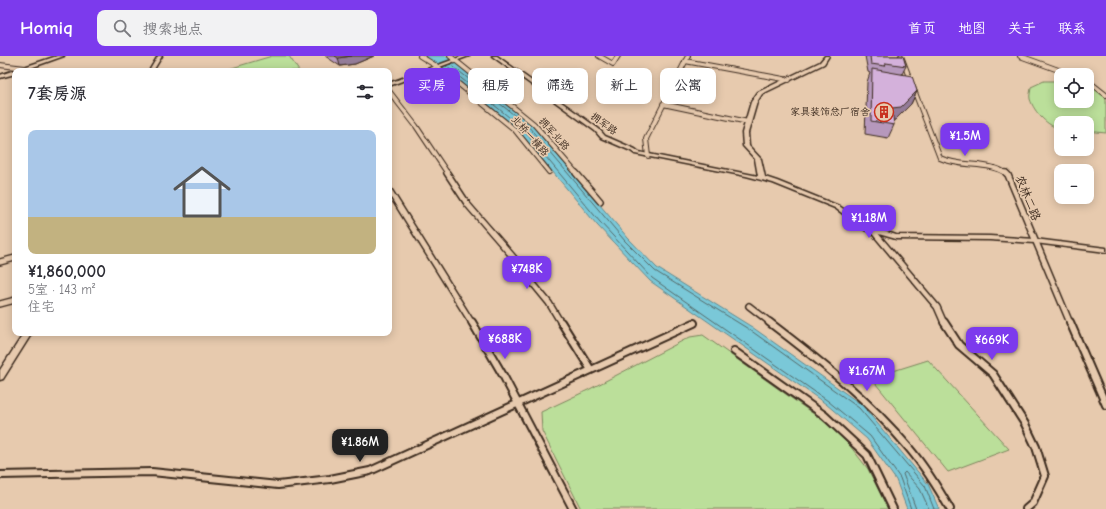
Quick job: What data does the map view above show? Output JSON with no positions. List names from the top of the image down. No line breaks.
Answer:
{"streets":{"street":["拥军路","拥军北路","北桥一横路","农林二路"]},"crossings":[["拥军路","农林二路"]],"places":{"building":["家具装饰总厂宿舍"]},"page":{"header":"Homiq","search":"搜索地点","nav":["首页","地图","关于","联系"],"map_buttons":["+","−"],"chip":["买房","租房","筛选","新上","公寓"],"heading":"7套房源","list":[{"name":"¥1,860,000","note":"5室 · 143 m² · 住宅"}],"price":["¥1.5M","¥1.18M","¥748K","¥688K","¥669K","¥1.67M","¥1.86M"]}}
